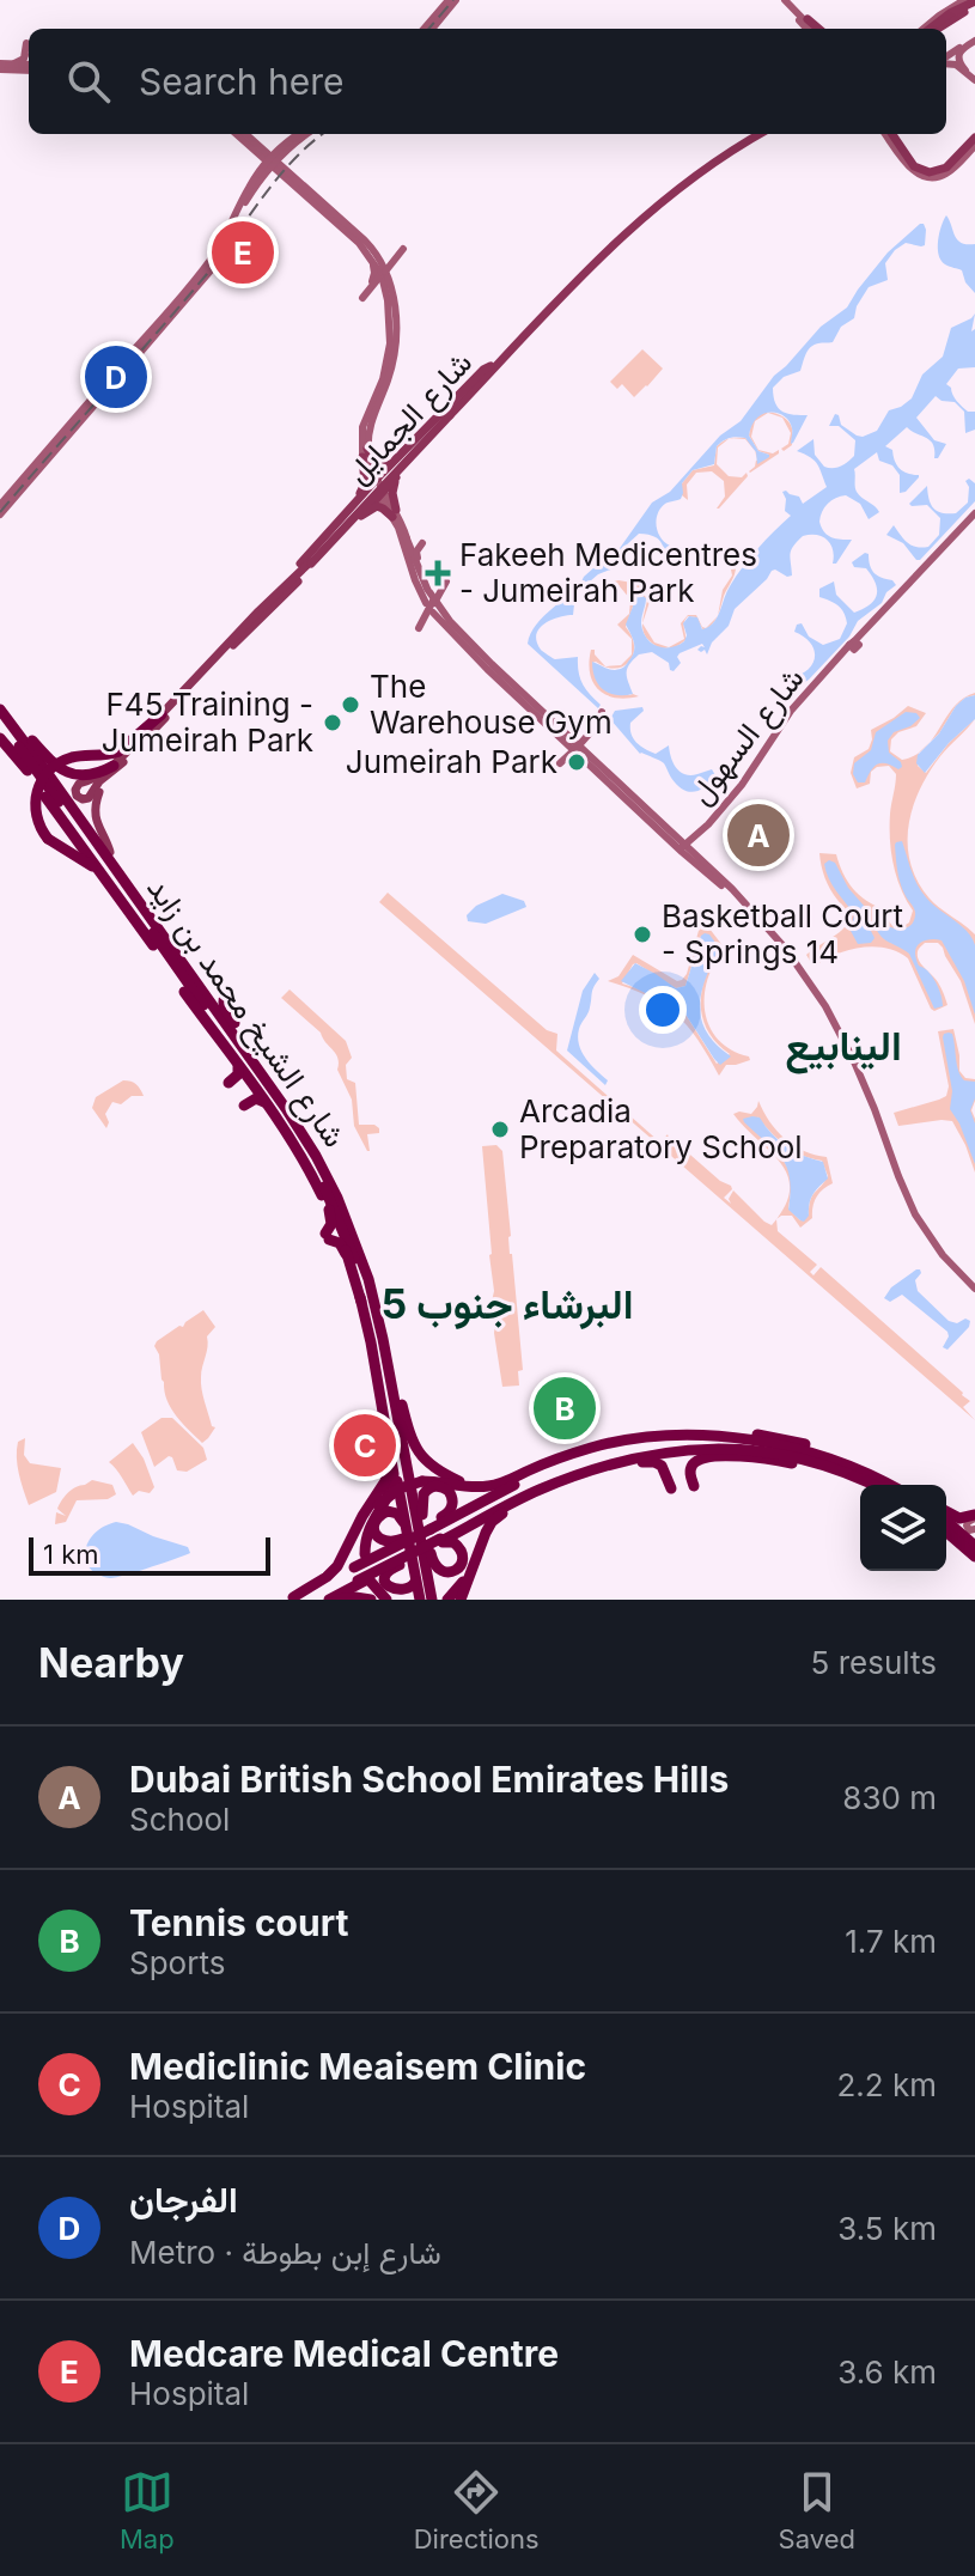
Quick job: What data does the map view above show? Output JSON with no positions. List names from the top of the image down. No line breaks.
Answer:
{"streets":{"highway":["شارع الشيخ محمد بن زايد"],"main road":["شارع الجمايل","شارع السهول"]},"districts":["الينابيع","البرشاء جنوب 5"],"places":{"health":["Fakeeh Medicentres - Jumeirah Park"],"other":["The Warehouse Gym","F45 Training - Jumeirah Park","Jumeirah Park","Basketball Court - Springs 14","Arcadia Preparatory School"]},"scale_bar":"1 km","page":{"search":"Search here","pins":["E","D","A","B","C"],"scale":"1 km","heading":["Nearby","5 results"],"list":[{"mark":"A","name":"Dubai British School Emirates Hills","note":"School","value":"830 m"},{"mark":"B","name":"Tennis court","note":"Sports","value":"1.7 km"},{"mark":"C","name":"Mediclinic Meaisem Clinic","note":"Hospital","value":"2.2 km"},{"mark":"D","name":"الفرجان","note":"Metro · شارع إبن بطوطة","value":"3.5 km"},{"mark":"E","name":"Medcare Medical Centre","note":"Hospital","value":"3.6 km"}],"nav":["Map","Directions","Saved"]}}
